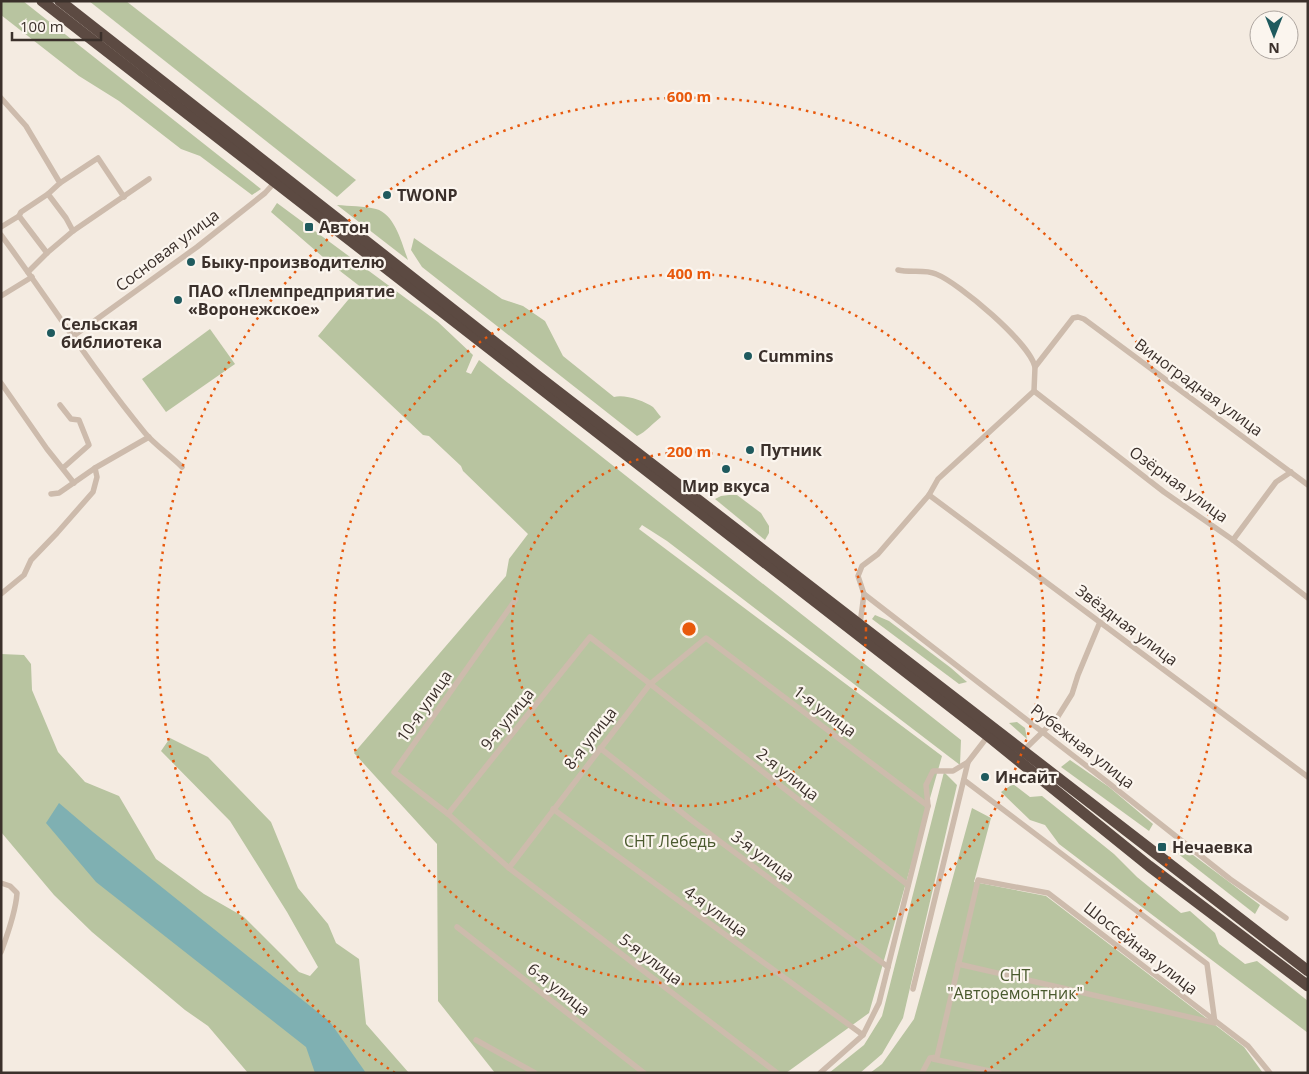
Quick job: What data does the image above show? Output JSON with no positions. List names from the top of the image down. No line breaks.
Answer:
{"streets":{"street":["Сосновая улица","Виноградная улица","Озёрная улица","Звёздная улица","10-я улица","1-я улица","9-я улица","8-я улица","Рубежная улица","2-я улица","3-я улица","4-я улица","Шоссейная улица","5-я улица","6-я улица"]},"crossings":[["10-я улица","9-я улица"],["1-я улица","8-я улица"],["9-я улица","8-я улица"],["9-я улица","2-я улица"],["8-я улица","2-я улица"],["8-я улица","3-я улица"],["8-я улица","4-я улица"],["8-я улица","5-я улица"]],"parks":["СНТ Лебедь","СНТ \"Авторемонтник\""],"places":{"other":["TWONP","Быку-производителю","ПАО «Племпредприятие «Воронежское»","Сельская библиотека","Cummins","Путник","Мир вкуса","Инсайт"],"transit":["Автон","Нечаевка"]},"scale_bar":"100 m","north":"bottom","rings":["600 m","400 m","200 m"]}
